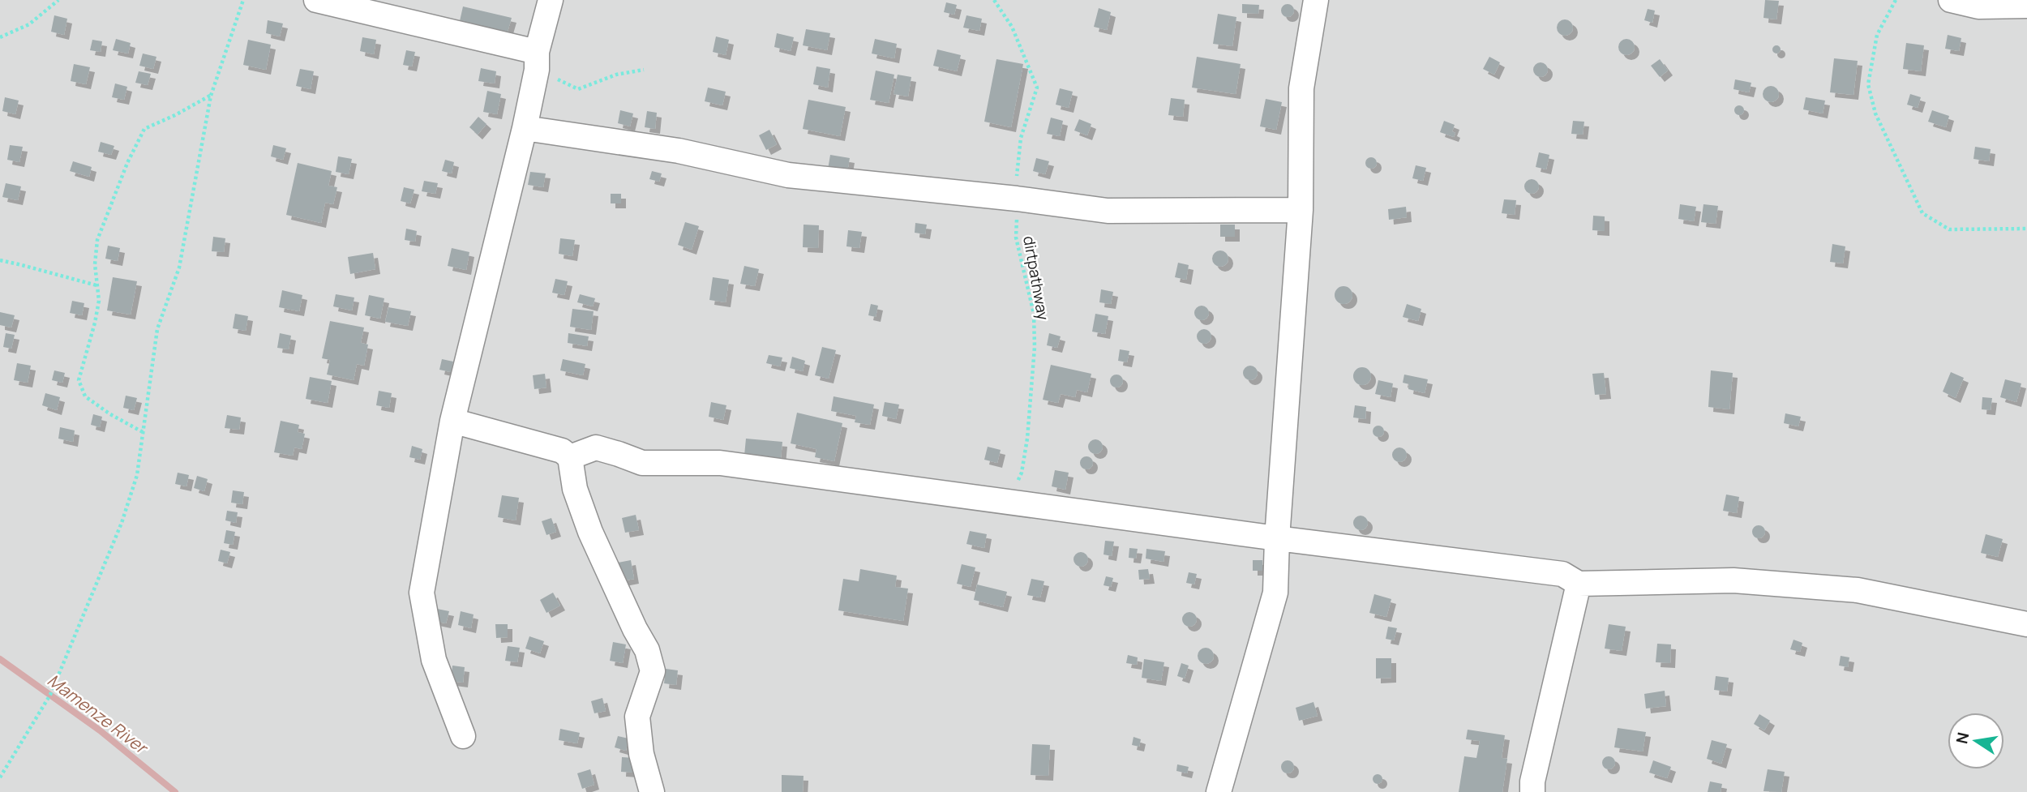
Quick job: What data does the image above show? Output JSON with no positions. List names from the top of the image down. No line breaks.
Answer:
{"streets":{"path":["dirtpathway"]},"water":["Mamenze River"],"north":"left"}
